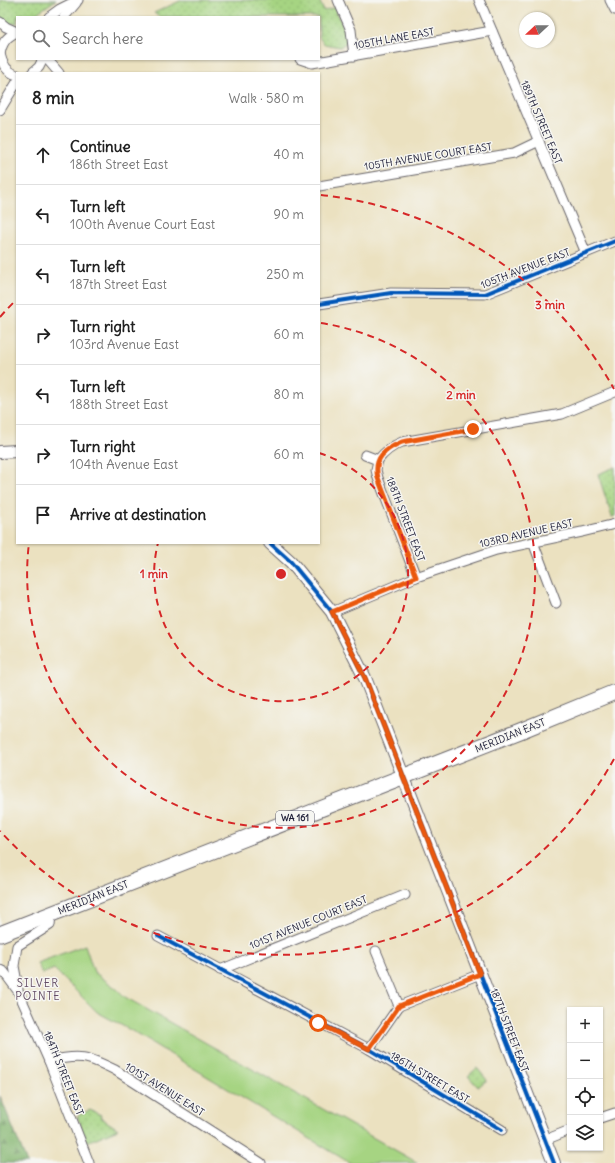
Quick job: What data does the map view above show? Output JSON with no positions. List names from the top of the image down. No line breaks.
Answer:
{"streets":{"main road":["MERIDIAN EAST","WA 161"],"street":["105TH LANE EAST","189TH STREET EAST","105TH AVENUE COURT EAST","105TH AVENUE EAST","188TH STREET EAST","103RD AVENUE EAST","101ST AVENUE COURT EAST","187TH STREET EAST","184TH STREET EAST","186TH STREET EAST","101ST AVENUE EAST"]},"crossings":[["105TH LANE EAST","189TH STREET EAST"],["189TH STREET EAST","105TH AVENUE COURT EAST"],["189TH STREET EAST","105TH AVENUE EAST"],["188TH STREET EAST","103RD AVENUE EAST"],["103RD AVENUE EAST","187TH STREET EAST"],["MERIDIAN EAST","187TH STREET EAST"],["MERIDIAN EAST","184TH STREET EAST"],["101ST AVENUE COURT EAST","186TH STREET EAST"],["184TH STREET EAST","101ST AVENUE EAST"]],"districts":["SILVER POINTE"],"north":"left","page":{"search":"Search here","heading":["8 min","Walk · 580 m"],"list":[["Continue","186th Street East","40 m"],["Turn left","100th Avenue Court East","90 m"],["Turn left","187th Street East","250 m"],["Turn right","103rd Avenue East","60 m"],["Turn left","188th Street East","80 m"],["Turn right","104th Avenue East","60 m"],"Arrive at destination"],"map_buttons":["+","−"]},"rings":["3 min","2 min","1 min"]}
